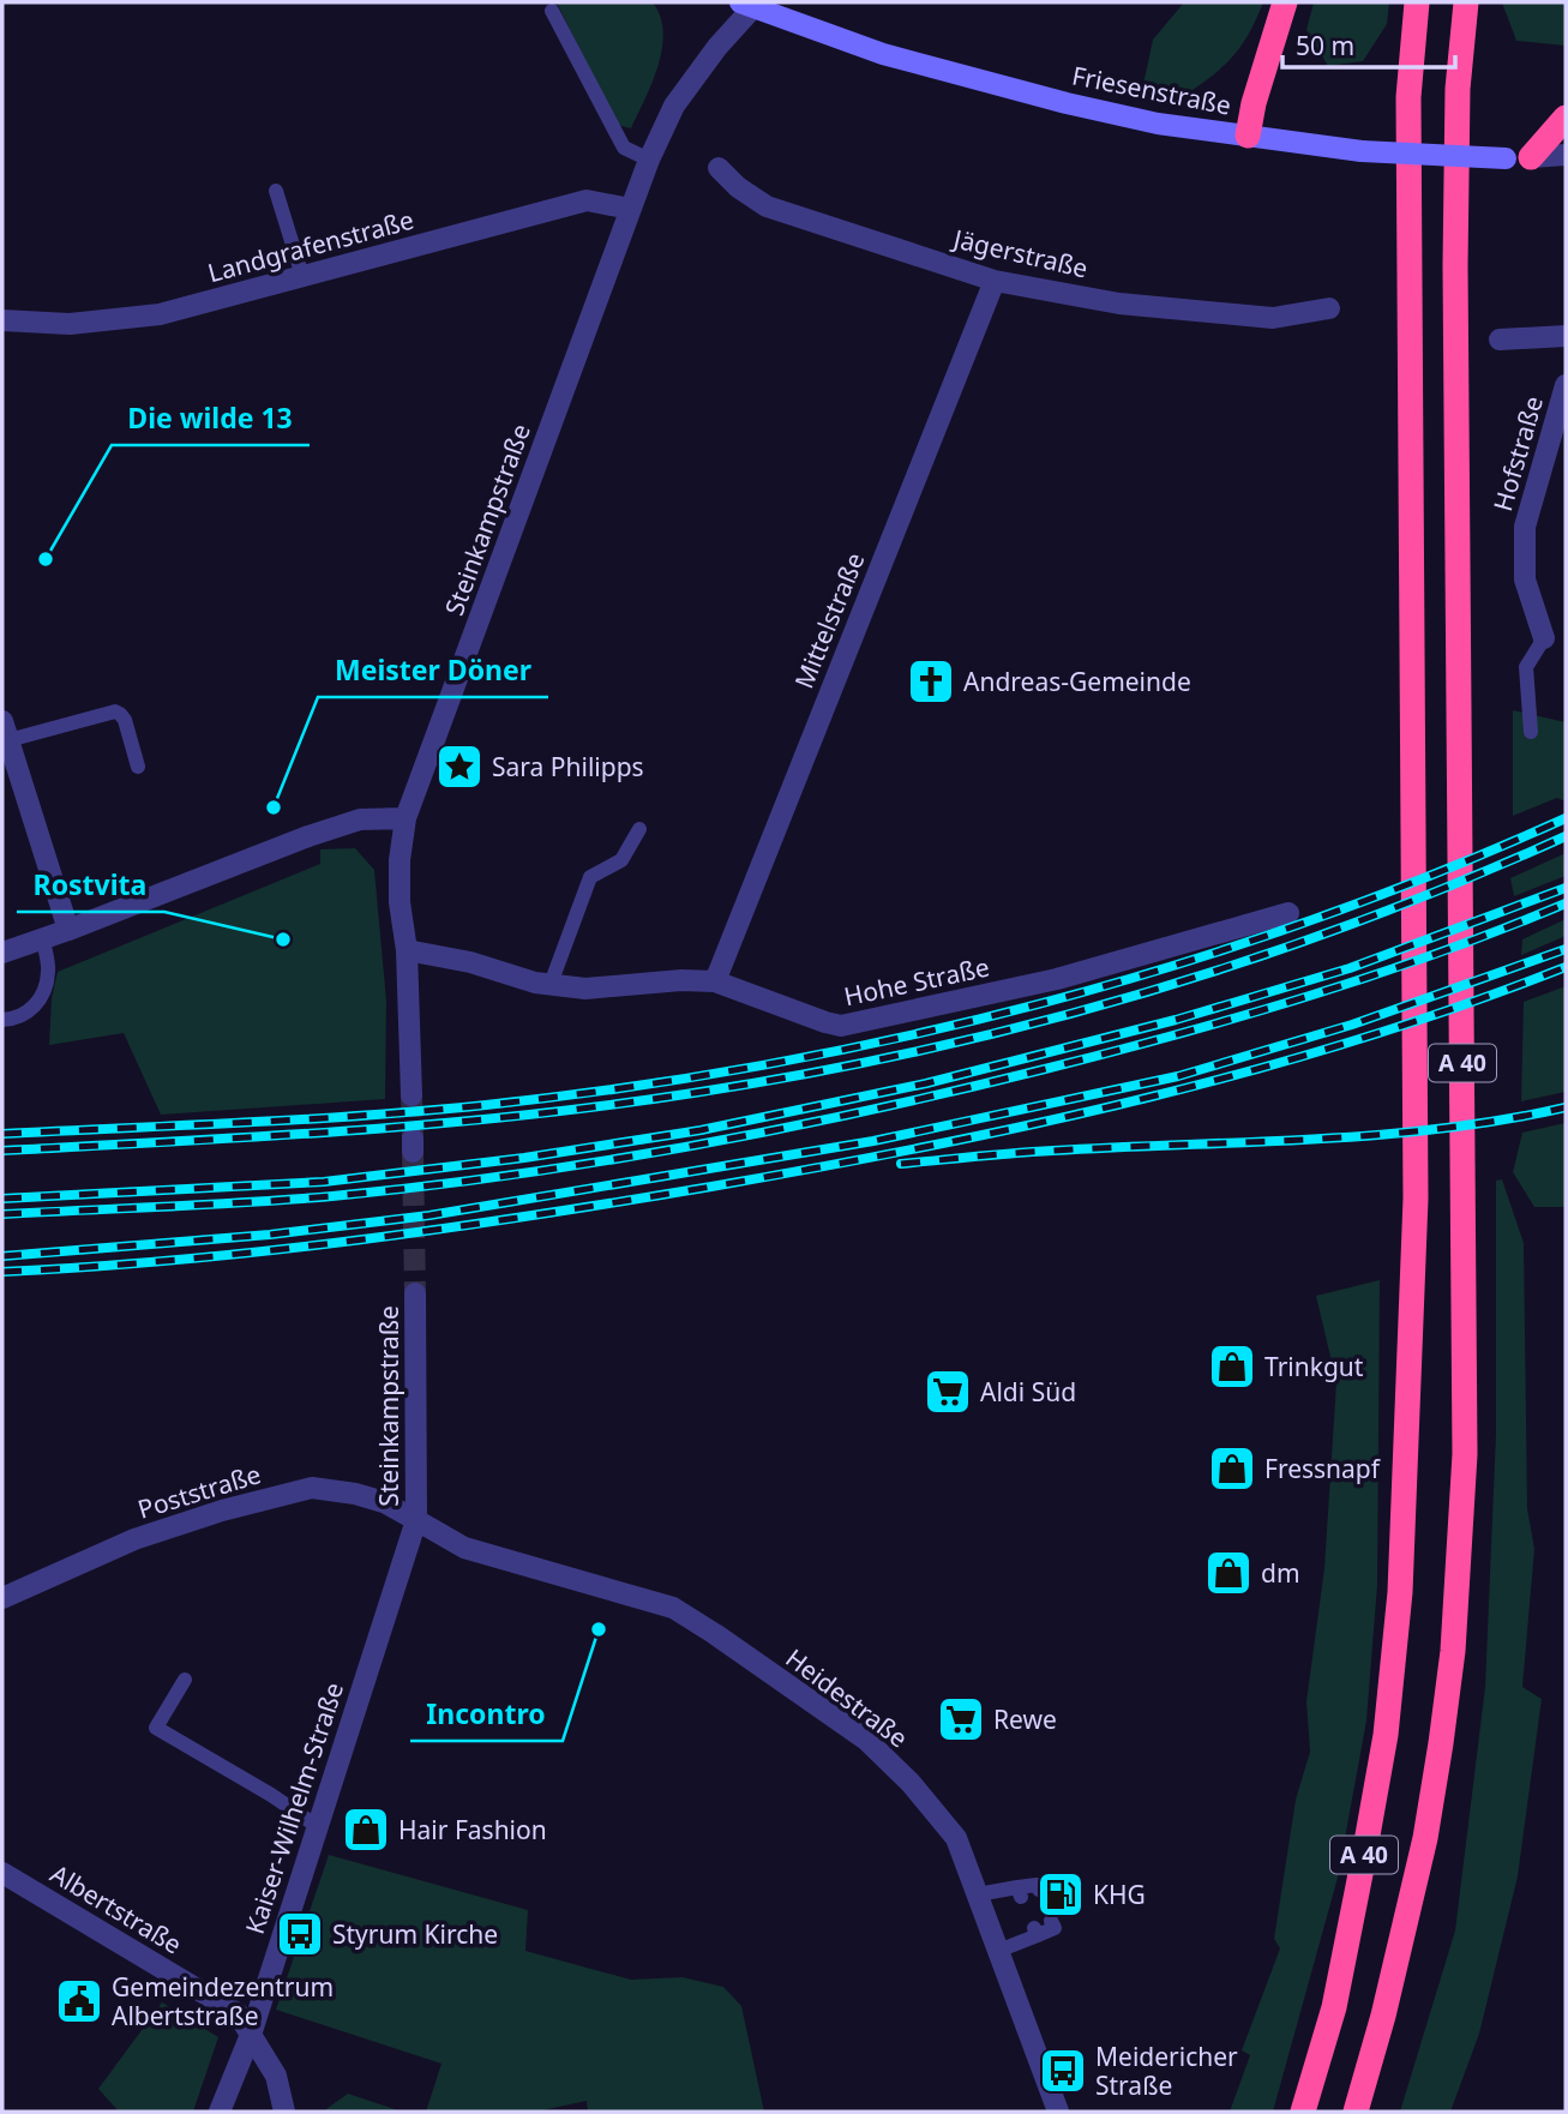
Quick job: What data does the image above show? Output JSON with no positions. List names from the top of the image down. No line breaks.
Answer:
{"streets":{"highway":["A 40"],"main road":["Friesenstraße"],"street":["Landgrafenstraße","Jägerstraße","Hofstraße","Steinkampstraße","Mittelstraße","Hohe Straße","Poststraße","Heidestraße","Kaiser-Wilhelm-Straße","Albertstraße"]},"crossings":[["Friesenstraße","Steinkampstraße"],["Landgrafenstraße","Steinkampstraße"],["Jägerstraße","Mittelstraße"],["Steinkampstraße","Hohe Straße"],["Steinkampstraße","Poststraße"],["Steinkampstraße","Heidestraße"],["Steinkampstraße","Kaiser-Wilhelm-Straße"],["Mittelstraße","Hohe Straße"],["Poststraße","Heidestraße"],["Poststraße","Kaiser-Wilhelm-Straße"],["Heidestraße","Kaiser-Wilhelm-Straße"],["Kaiser-Wilhelm-Straße","Albertstraße"]],"places":{"other":["Die wilde 13","Meister Döner","Rostvita","Incontro"],"church":["Andreas-Gemeinde"],"place":["Sara Philipps"],"shop":["Trinkgut","Fressnapf","dm","Hair Fashion"],"supermarket":["Aldi Süd","Rewe"],"fuel station":["KHG"],"bus stop":["Styrum Kirche","Meidericher Straße"],"public building":["Gemeindezentrum Albertstraße"]},"scale_bar":"50 m"}
